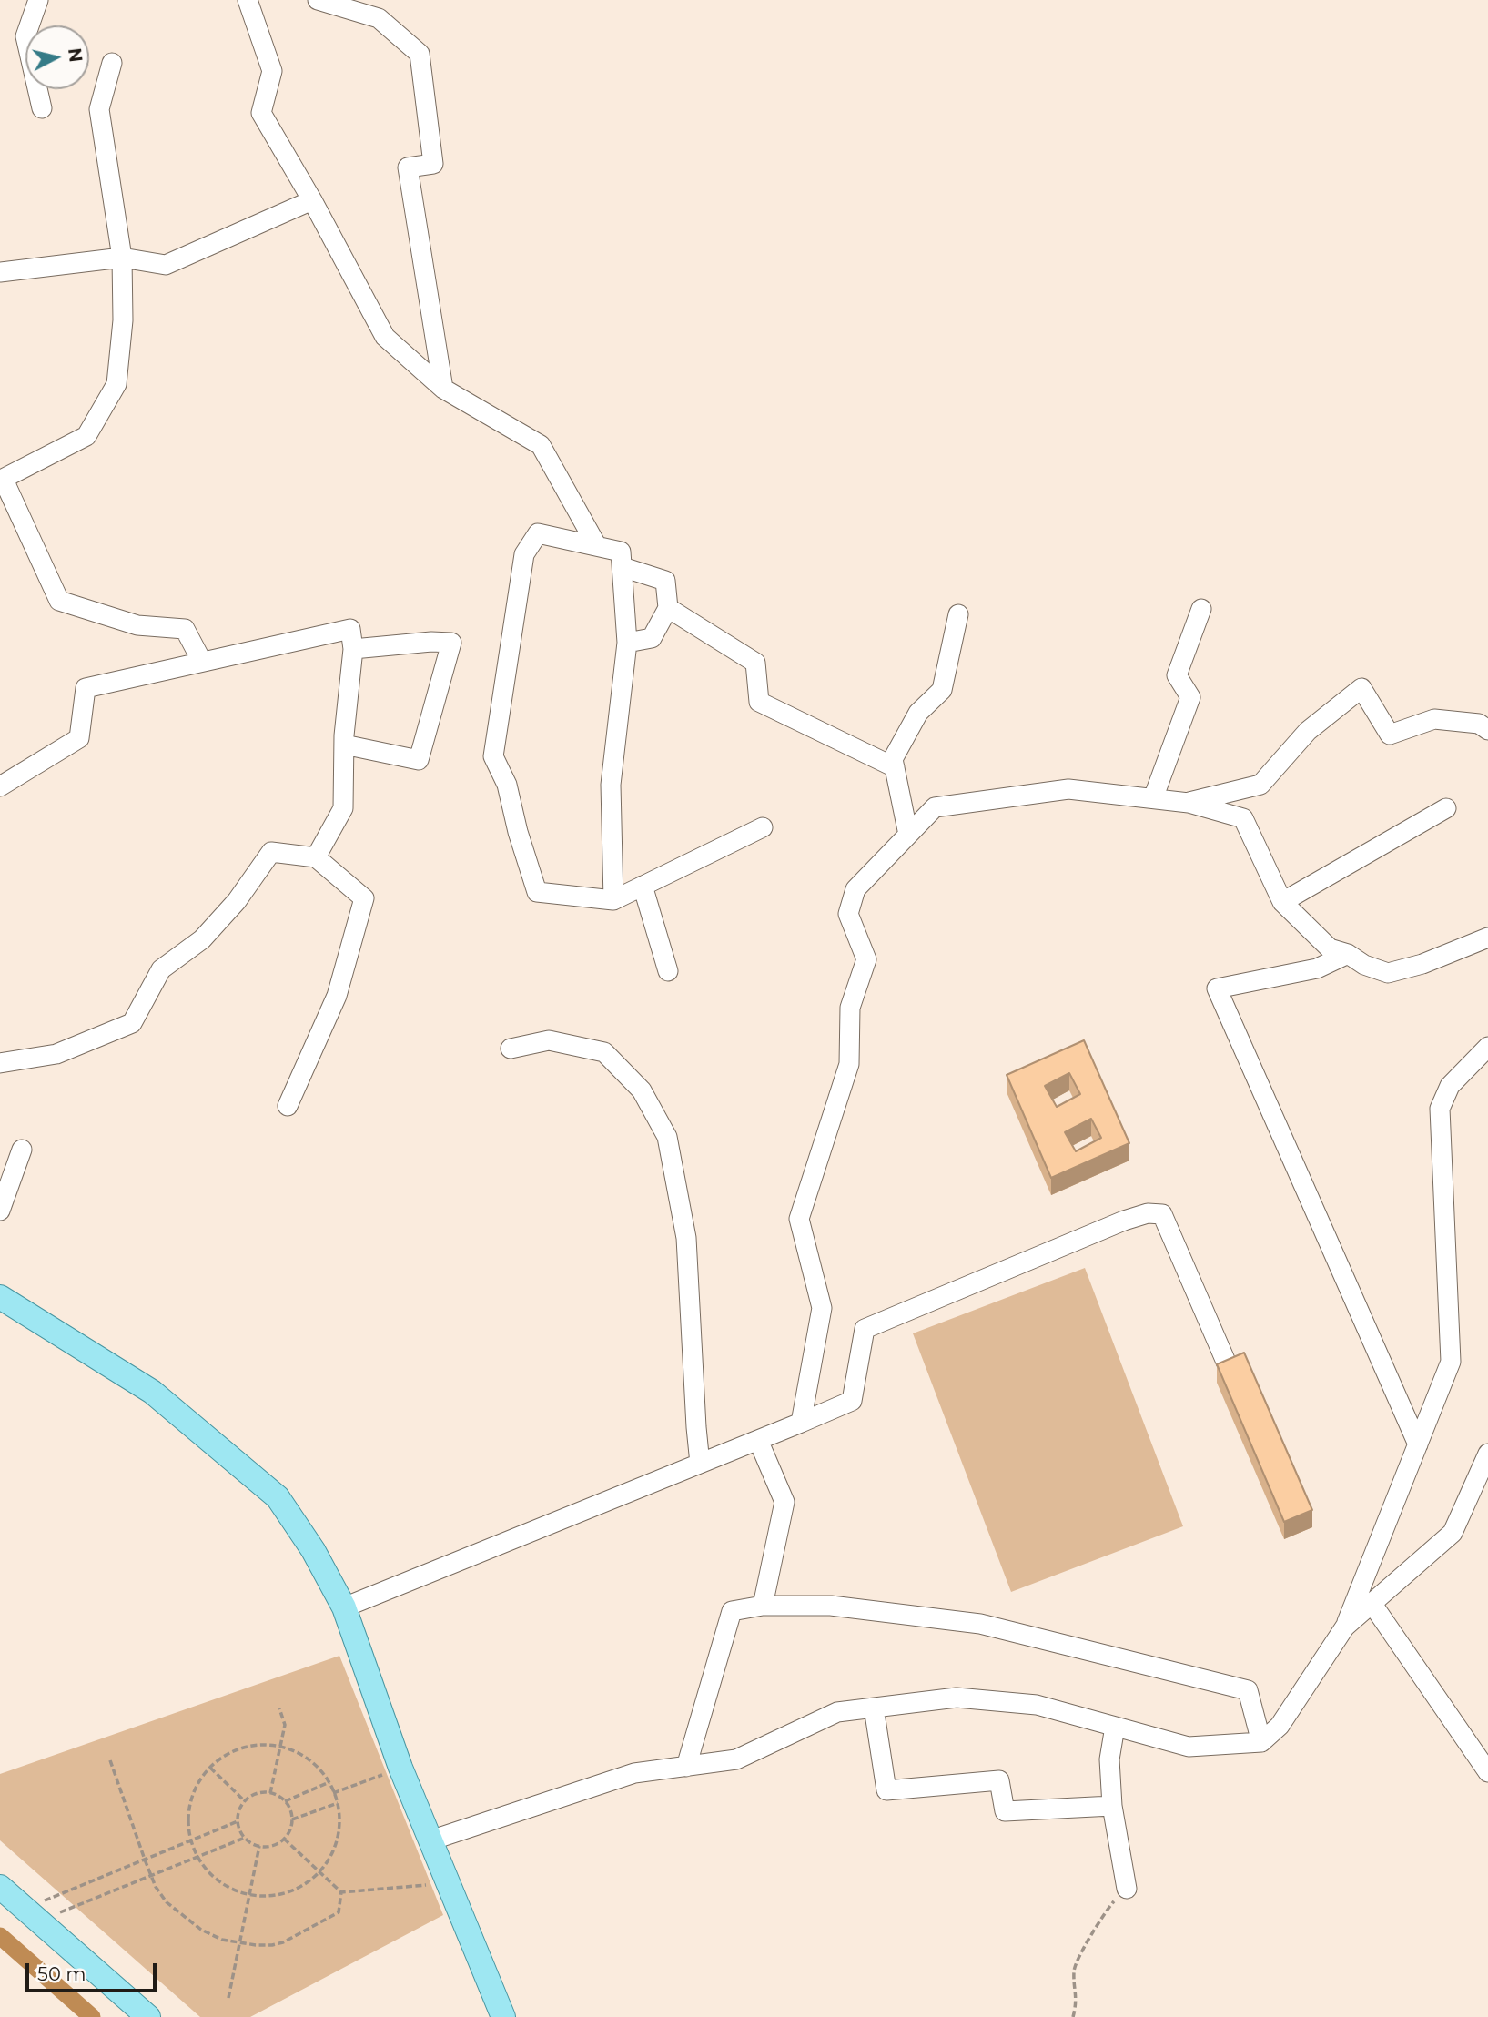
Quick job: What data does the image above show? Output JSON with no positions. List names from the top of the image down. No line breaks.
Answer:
{"scale_bar":"50 m","north":"right"}
